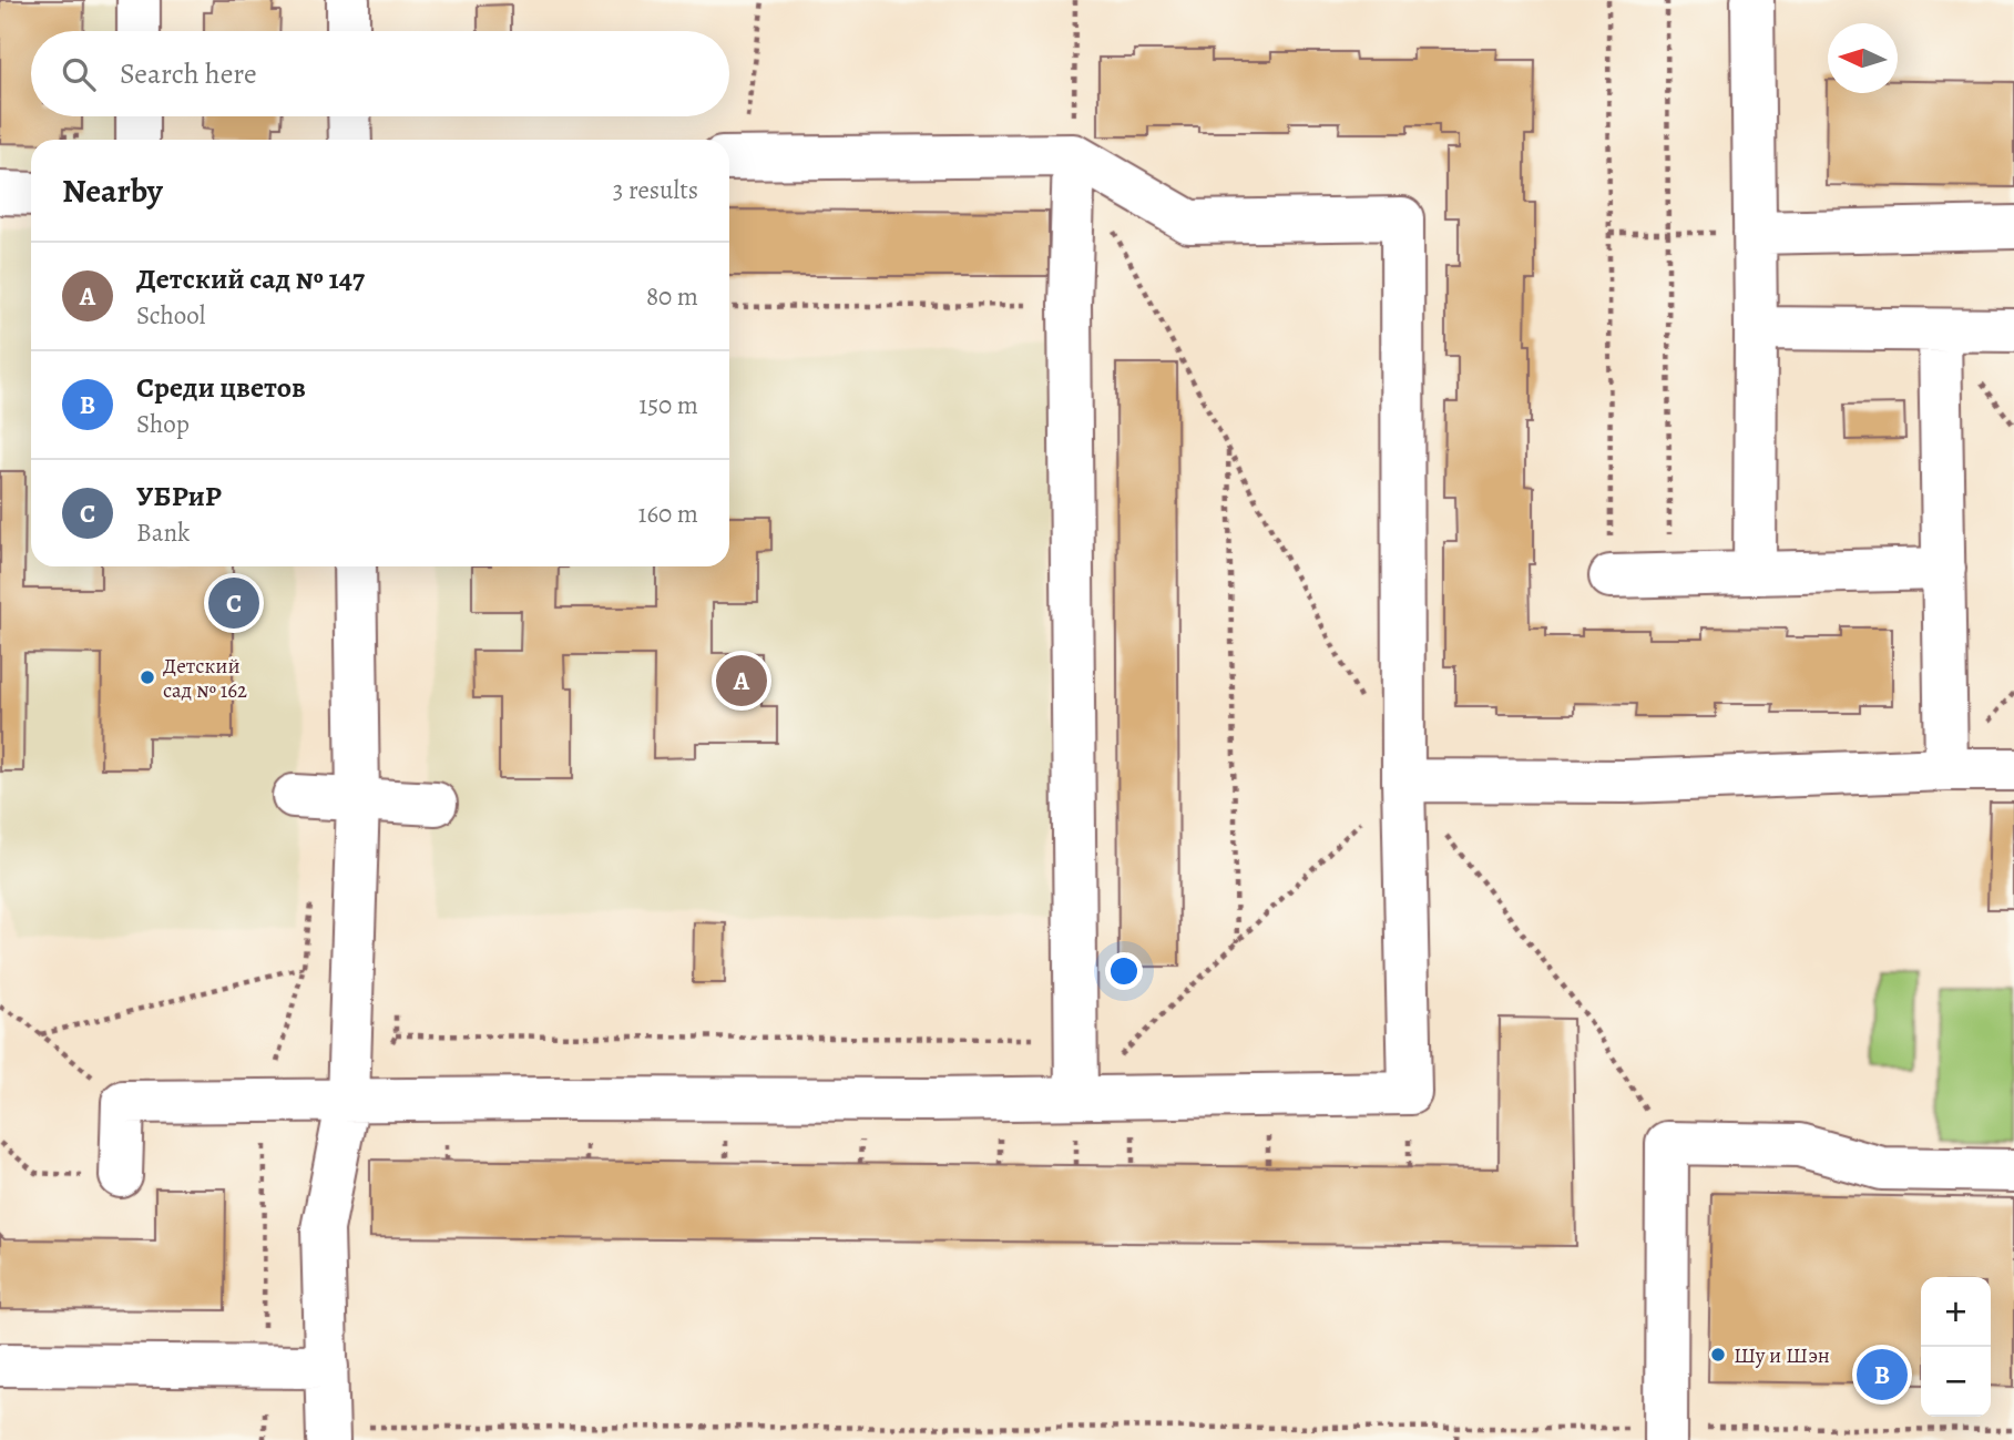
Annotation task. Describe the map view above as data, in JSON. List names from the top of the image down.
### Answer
{
  "places": ["Детский сад № 162", "Шу и Шэн"],
  "north": "left",
  "page": {
    "search": "Search here",
    "heading": ["Nearby", "3 results"],
    "list": [
      {
        "mark": "A",
        "name": "Детский сад № 147",
        "note": "School",
        "value": "80 m"
      },
      {
        "mark": "B",
        "name": "Среди цветов",
        "note": "Shop",
        "value": "150 m"
      },
      {
        "mark": "C",
        "name": "УБРиР",
        "note": "Bank",
        "value": "160 m"
      }
    ],
    "pins": ["C", "A", "B"],
    "map_buttons": ["+", "−"]
  }
}
